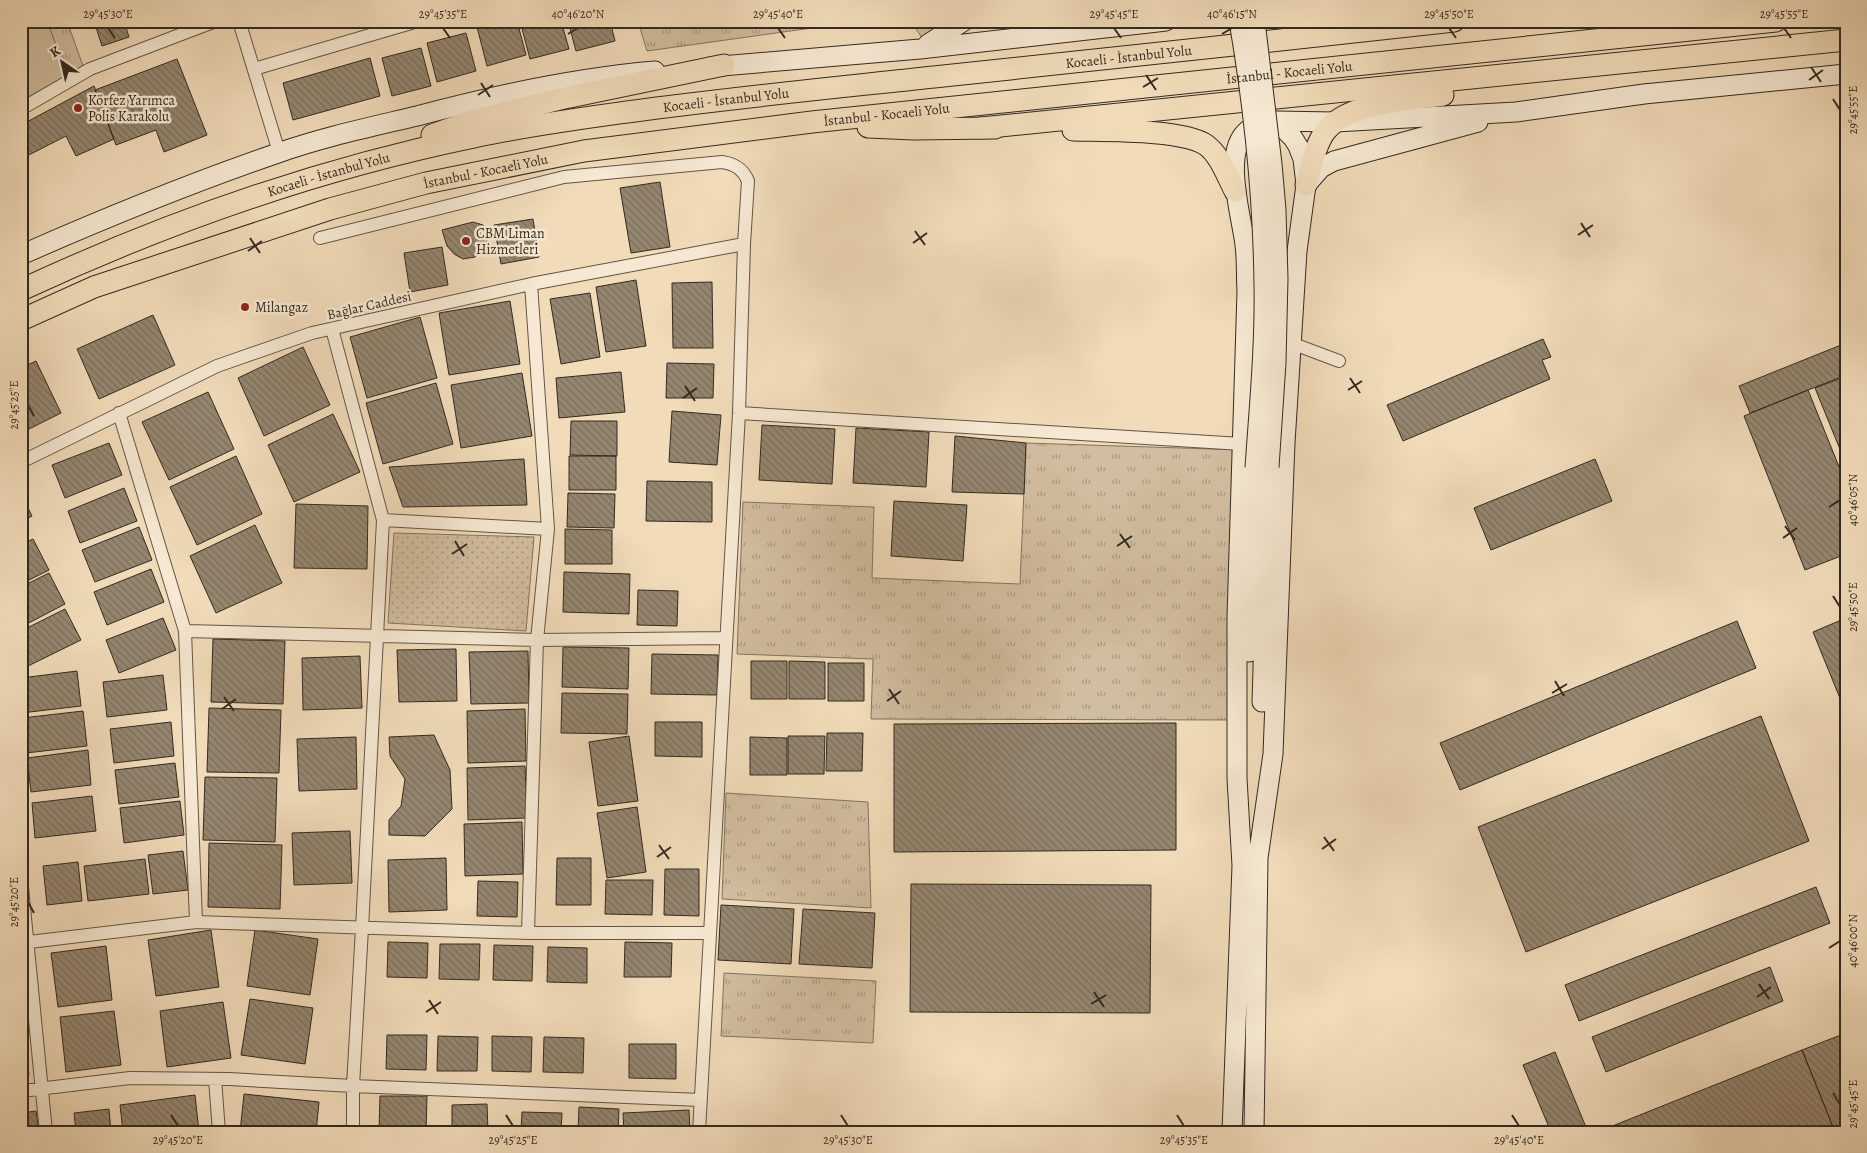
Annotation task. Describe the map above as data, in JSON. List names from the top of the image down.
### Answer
{
  "streets": {
    "highway": ["Kocaeli - İstanbul Yolu", "İstanbul - Kocaeli Yolu"],
    "street": ["Bağlar Caddesi"]
  },
  "places": ["Körfez Yarımca Polis Karakolu", "CBM Liman Hizmetleri", "Milangaz"],
  "north": "top left",
  "coordinates": [
    "29°45'30\"E",
    "29°45'35\"E",
    "40°46'20\"N",
    "29°45'40\"E",
    "29°45'45\"E",
    "40°46'15\"N",
    "29°45'50\"E",
    "29°45'55\"E",
    "29°45'25\"E",
    "40°46'05\"N",
    "29°45'20\"E",
    "40°46'00\"N"
  ]
}
